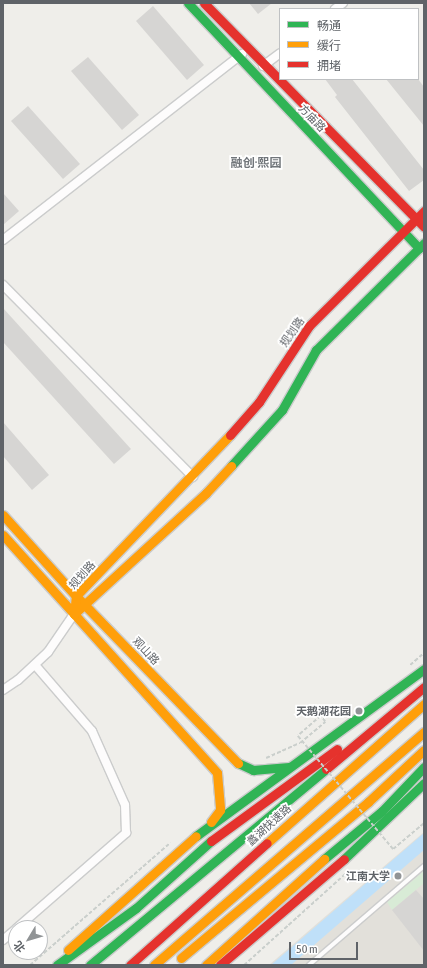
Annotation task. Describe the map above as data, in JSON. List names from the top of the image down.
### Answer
{
  "streets": {
    "main road": [
      "方庙路",
      "规划路",
      "观山路",
      "蠡湖快速路"
    ]
  },
  "crossings": [
    ["方庙路", "规划路"],
    ["规划路", "观山路"]
  ],
  "districts": ["融创·熙园"],
  "places": ["天鹅湖花园", "江南大学"],
  "legend": ["畅通", "缓行", "拥堵"],
  "scale_bar": "50 m",
  "north": "bottom left"
}
